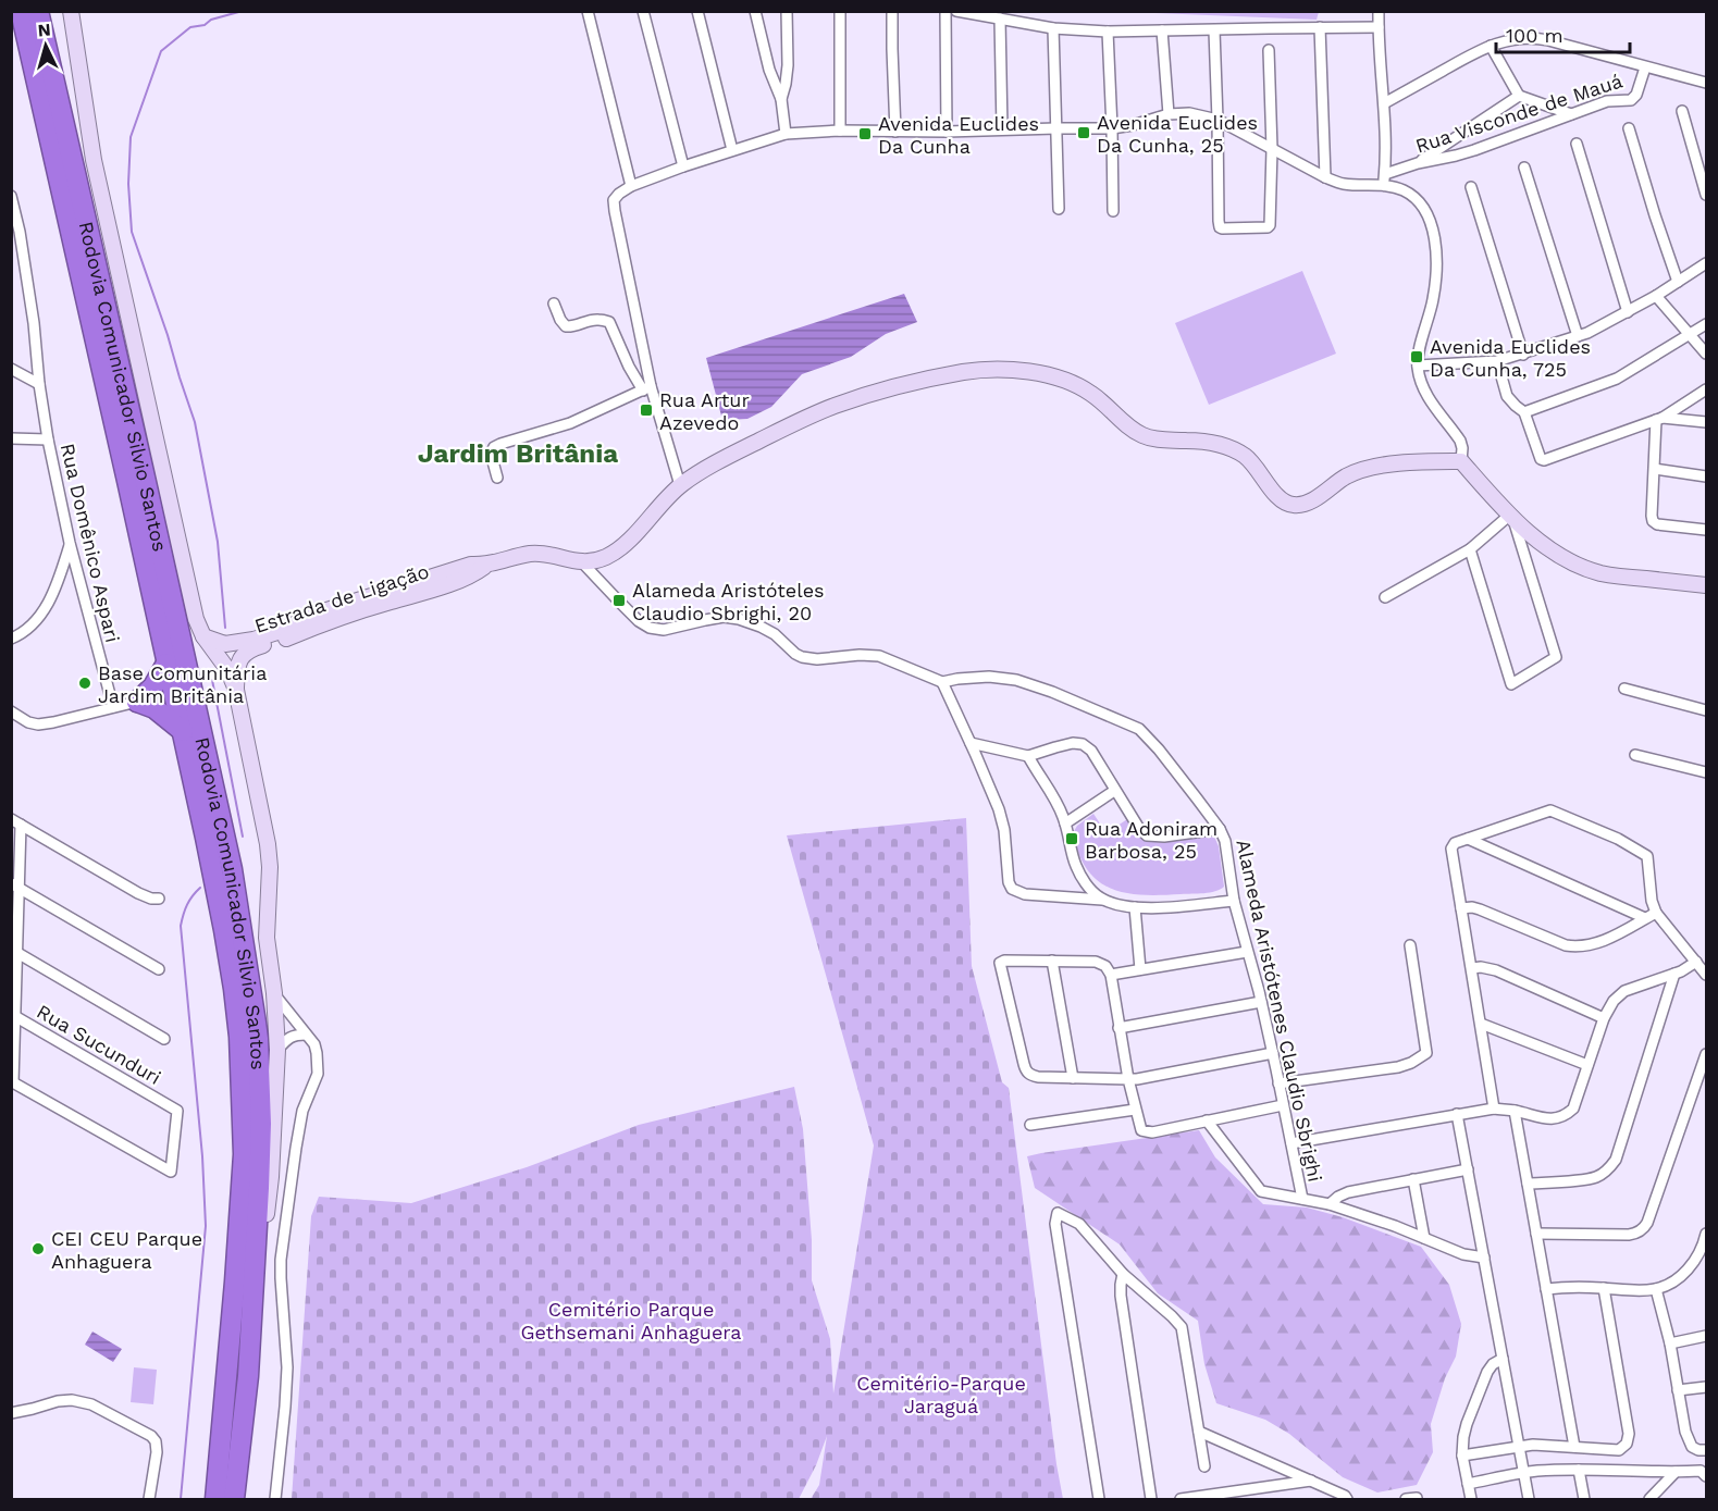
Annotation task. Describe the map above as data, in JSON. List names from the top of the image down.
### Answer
{
  "streets": {
    "highway": ["Rodovia Comunicador Silvio Santos"],
    "main road": ["Estrada de Ligação"],
    "street": [
      "Rua Visconde de Mauá",
      "Rua Domênico Aspari",
      "Alameda Aristótenes Claudio Sbrighi",
      "Rua Sucunduri"
    ]
  },
  "districts": ["Jardim Britânia"],
  "parks": ["Cemitério Parque Gethsemani Anhaguera", "Cemitério-Parque Jaraguá"],
  "places": {
    "transit": [
      "Avenida Euclides Da Cunha, 25",
      "Avenida Euclides Da Cunha",
      "Avenida Euclides Da Cunha, 725",
      "Rua Artur Azevedo",
      "Alameda Aristóteles Claudio Sbrighi, 20",
      "Rua Adoniram Barbosa, 25"
    ],
    "other": ["Base Comunitária Jardim Britânia", "CEI CEU Parque Anhaguera"]
  },
  "scale_bar": "100 m",
  "north": "top"
}
